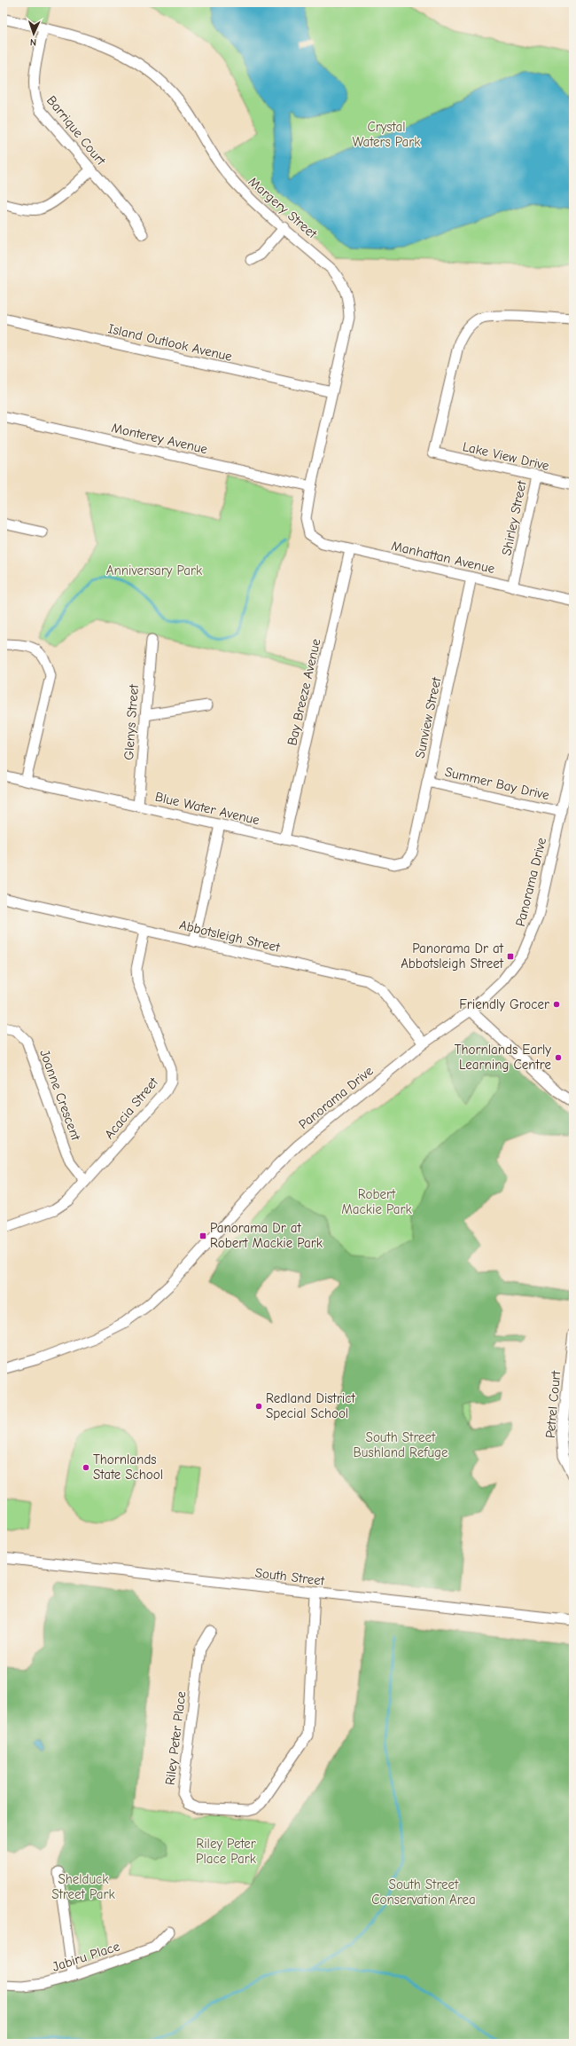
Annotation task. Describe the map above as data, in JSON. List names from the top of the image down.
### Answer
{
  "streets": {
    "street": [
      "Barrique Court",
      "Margery Street",
      "Island Outlook Avenue",
      "Monterey Avenue",
      "Lake View Drive",
      "Shirley Street",
      "Manhattan Avenue",
      "Bay Breeze Avenue",
      "Sunview Street",
      "Glenys Street",
      "Summer Bay Drive",
      "Blue Water Avenue",
      "Panorama Drive",
      "Abbotsleigh Street",
      "Joanne Crescent",
      "Acacia Street",
      "Petrel Court",
      "South Street",
      "Riley Peter Place",
      "Jabiru Place"
    ]
  },
  "crossings": [
    ["Barrique Court", "Margery Street"],
    ["Margery Street", "Island Outlook Avenue"],
    ["Margery Street", "Monterey Avenue"],
    ["Margery Street", "Manhattan Avenue"],
    ["Lake View Drive", "Shirley Street"],
    ["Shirley Street", "Manhattan Avenue"],
    ["Manhattan Avenue", "Bay Breeze Avenue"],
    ["Manhattan Avenue", "Sunview Street"],
    ["Bay Breeze Avenue", "Blue Water Avenue"],
    ["Sunview Street", "Summer Bay Drive"],
    ["Sunview Street", "Blue Water Avenue"],
    ["Glenys Street", "Blue Water Avenue"],
    ["Summer Bay Drive", "Panorama Drive"],
    ["Panorama Drive", "Abbotsleigh Street"],
    ["Abbotsleigh Street", "Acacia Street"],
    ["Joanne Crescent", "Acacia Street"],
    ["South Street", "Riley Peter Place"]
  ],
  "parks": [
    "Crystal Waters Park",
    "Anniversary Park",
    "Robert Mackie Park",
    "South Street Bushland Refuge",
    "Riley Peter Place Park",
    "Shelduck Street Park",
    "South Street Conservation Area"
  ],
  "places": {
    "transit": ["Panorama Dr at Abbotsleigh Street", "Panorama Dr at Robert Mackie Park"],
    "other": [
      "Friendly Grocer",
      "Thornlands Early Learning Centre",
      "Redland District Special School",
      "Thornlands State School"
    ]
  },
  "north": "bottom"
}
